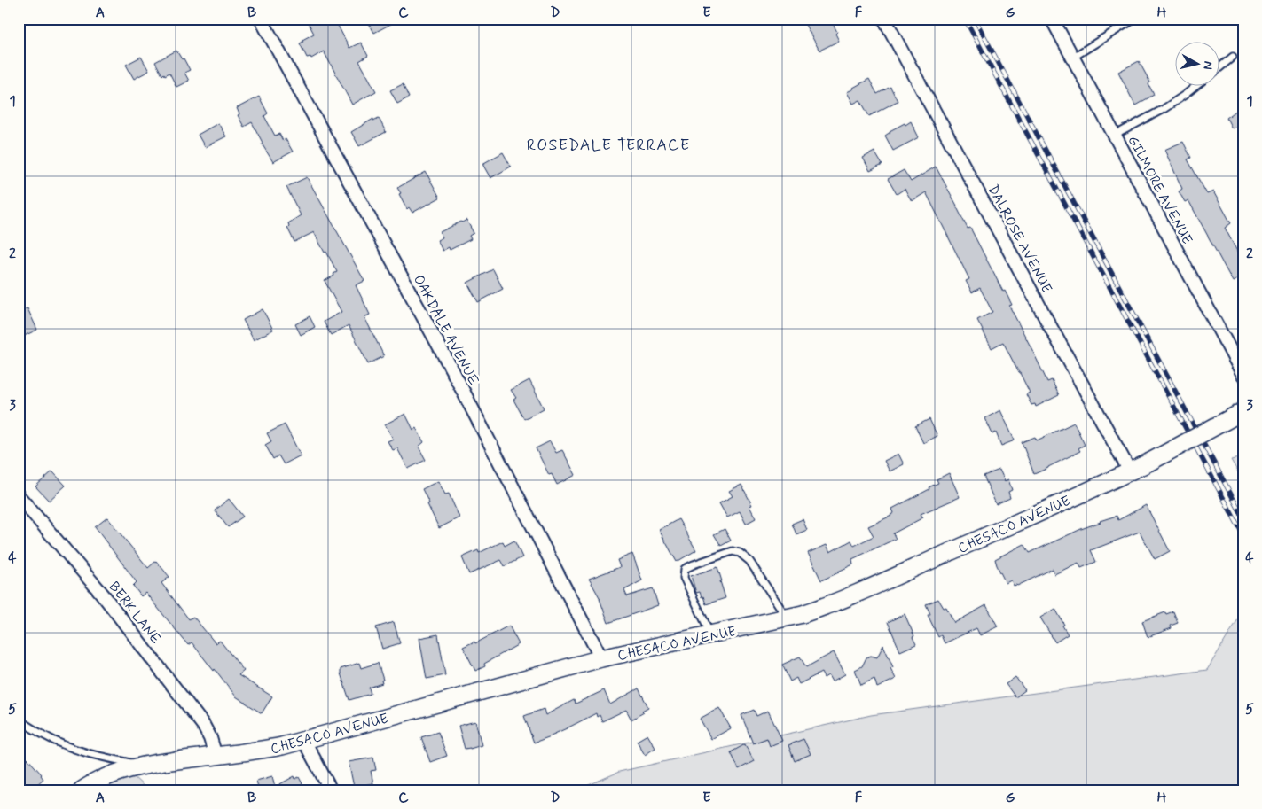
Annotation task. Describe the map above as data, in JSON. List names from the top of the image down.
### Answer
{
  "streets": {
    "street": [
      "GILMORE AVENUE",
      "DALROSE AVENUE",
      "OAKDALE AVENUE",
      "CHESACO AVENUE",
      "BERK LANE"
    ]
  },
  "crossings": [
    ["DALROSE AVENUE", "CHESACO AVENUE"],
    ["OAKDALE AVENUE", "CHESACO AVENUE"],
    ["CHESACO AVENUE", "BERK LANE"]
  ],
  "districts": ["ROSEDALE TERRACE"],
  "north": "right",
  "grid": {
    "columns": [
      "A",
      "B",
      "C",
      "D",
      "E",
      "F",
      "G",
      "H"
    ],
    "rows": [
      "1",
      "2",
      "3",
      "4",
      "5"
    ]
  }
}
